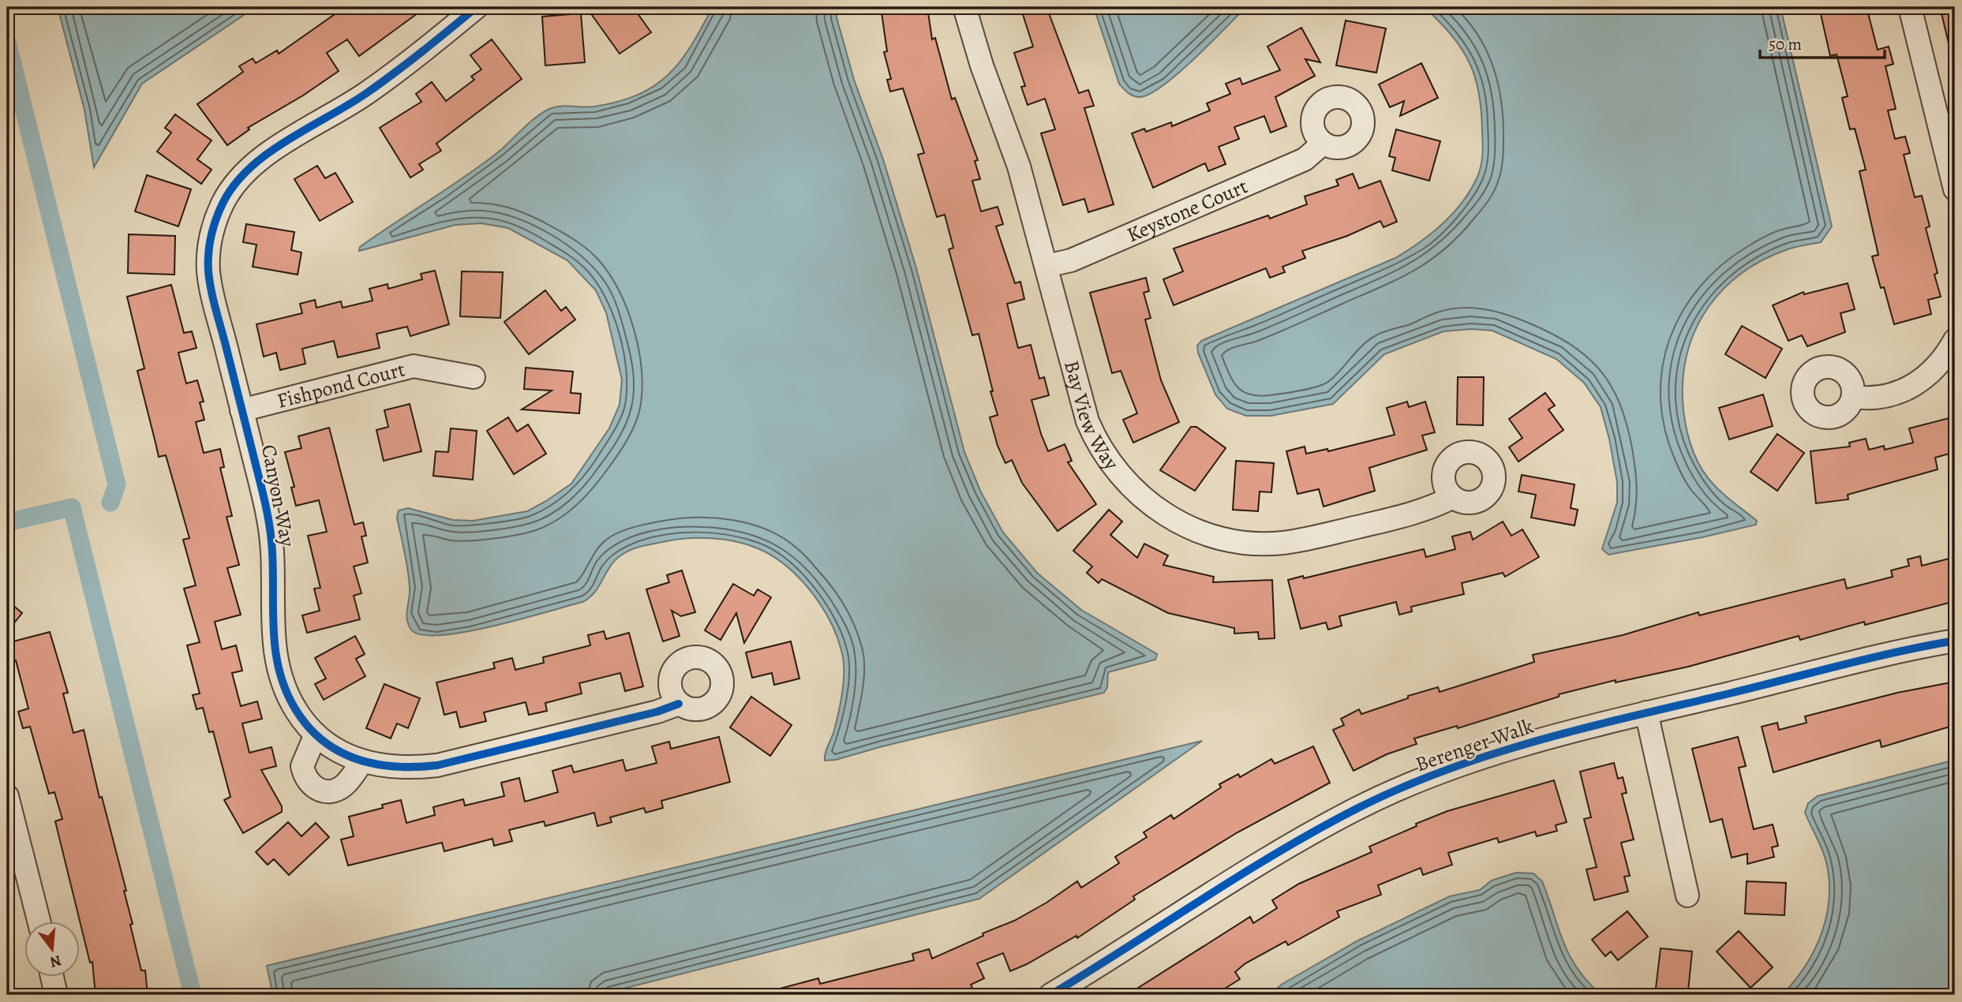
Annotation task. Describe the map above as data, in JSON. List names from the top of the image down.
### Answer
{
  "streets": {
    "street": [
      "Keystone Court",
      "Fishpond Court",
      "Bay View Way",
      "Canyon Way",
      "Berenger Walk"
    ]
  },
  "crossings": [
    ["Keystone Court", "Bay View Way"],
    ["Fishpond Court", "Canyon Way"]
  ],
  "scale_bar": "50 m",
  "north": "bottom"
}
